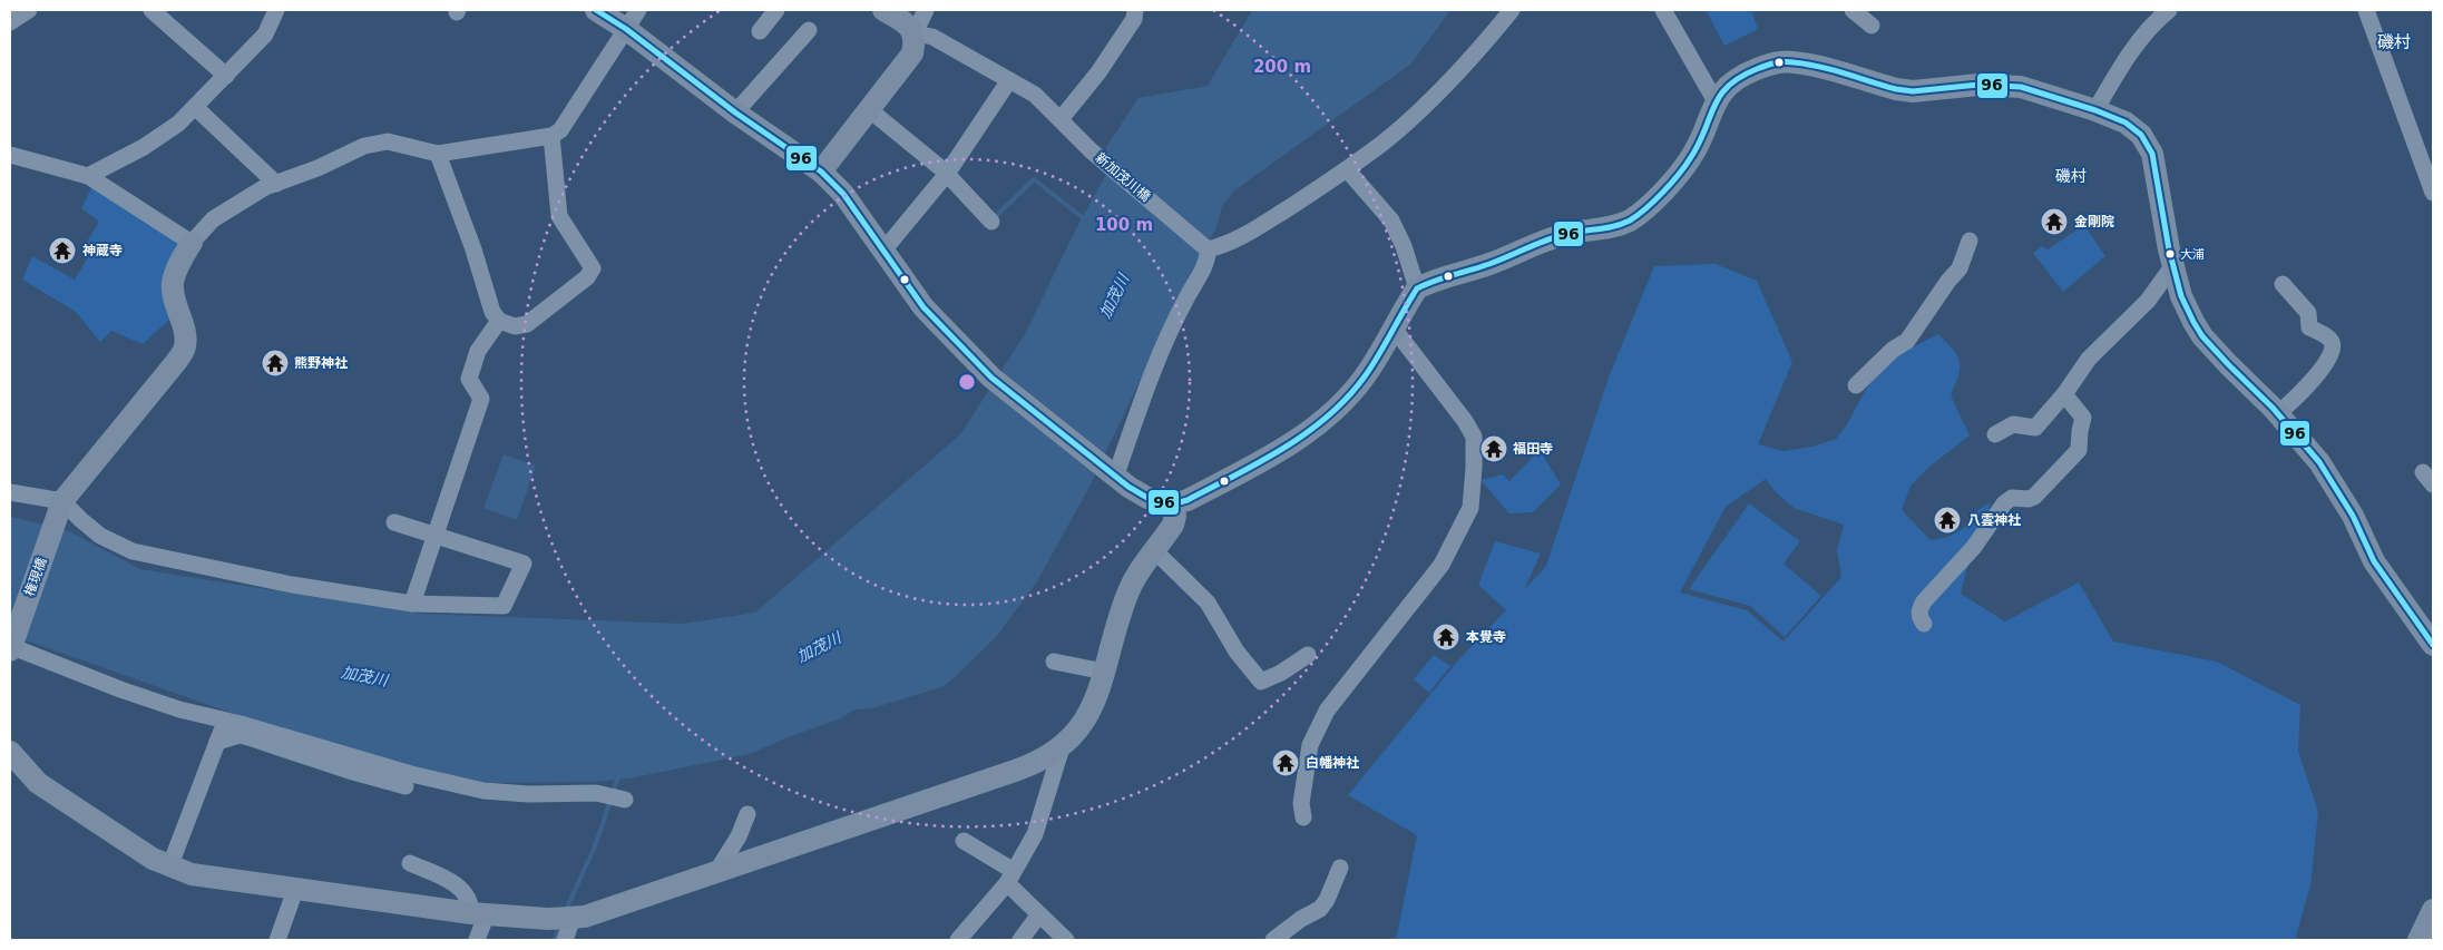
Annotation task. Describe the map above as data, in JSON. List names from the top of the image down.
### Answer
{
  "streets": {
    "main road": ["権現橋"],
    "street": ["新加茂川橋"]
  },
  "districts": ["磯村", "磯村"],
  "water": ["加茂川"],
  "places": {
    "temple": [
      "金剛院",
      "神蔵寺",
      "熊野神社",
      "福田寺",
      "八雲神社",
      "本覺寺",
      "白幡神社"
    ],
    "other": ["大浦"]
  },
  "lines": ["transit line 96"],
  "rings": ["200 m", "100 m"]
}
